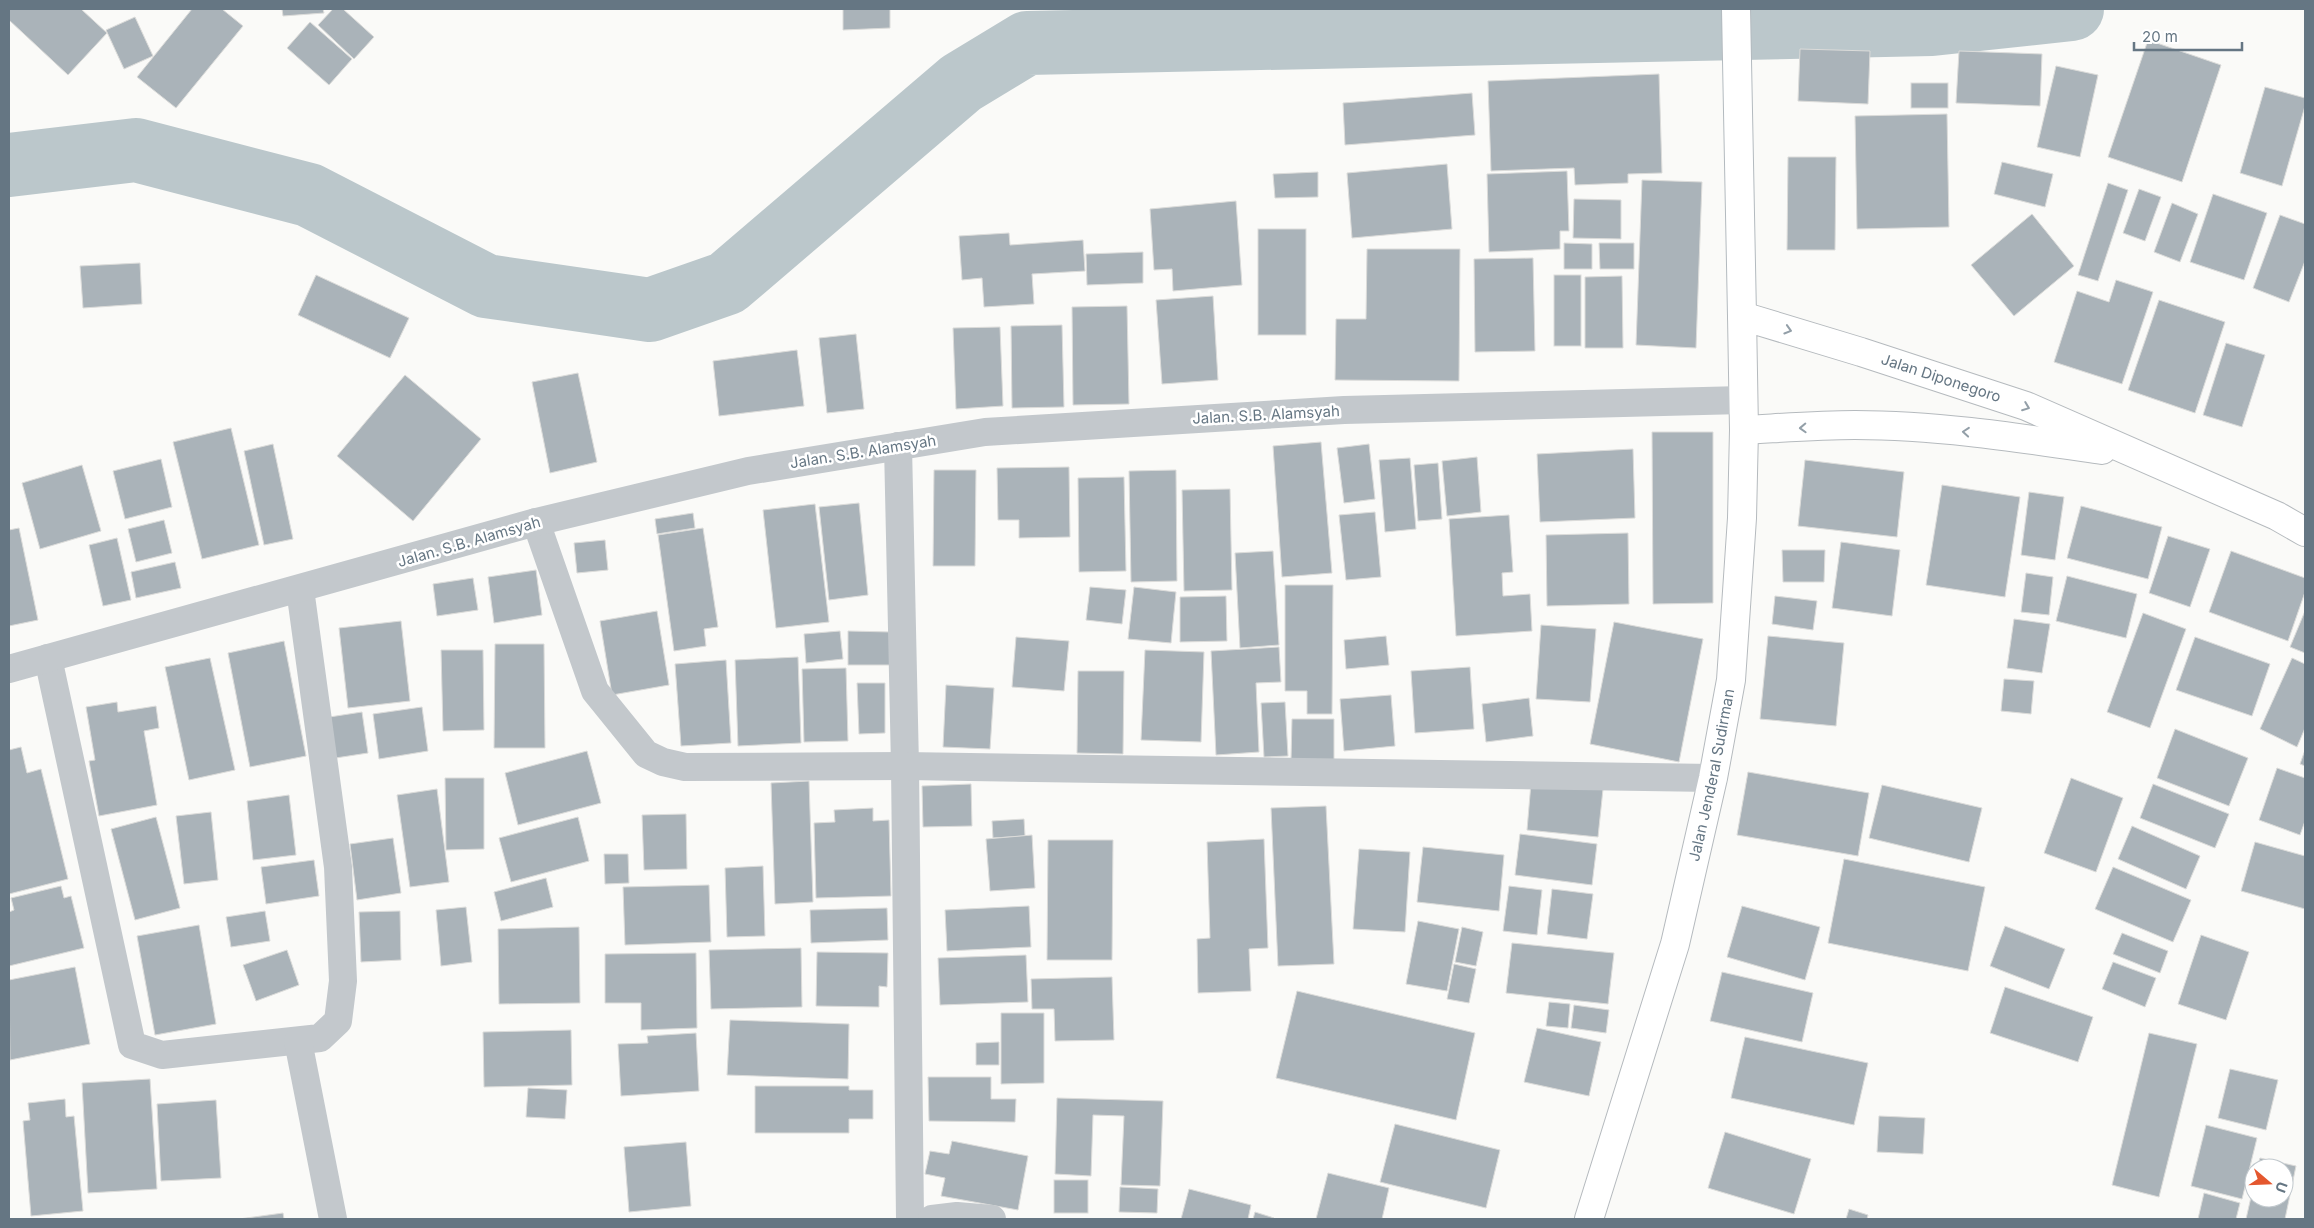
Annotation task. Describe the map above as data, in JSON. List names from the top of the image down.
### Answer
{
  "streets": {
    "main road": ["Jalan Diponegoro", "Jalan Jenderal Sudirman"],
    "street": ["Jalan. S.B. Alamsyah"]
  },
  "crossings": [
    ["Jalan Diponegoro", "Jalan Jenderal Sudirman"],
    ["Jalan. S.B. Alamsyah", "Jalan Jenderal Sudirman"]
  ],
  "scale_bar": "20 m",
  "north": "right"
}
